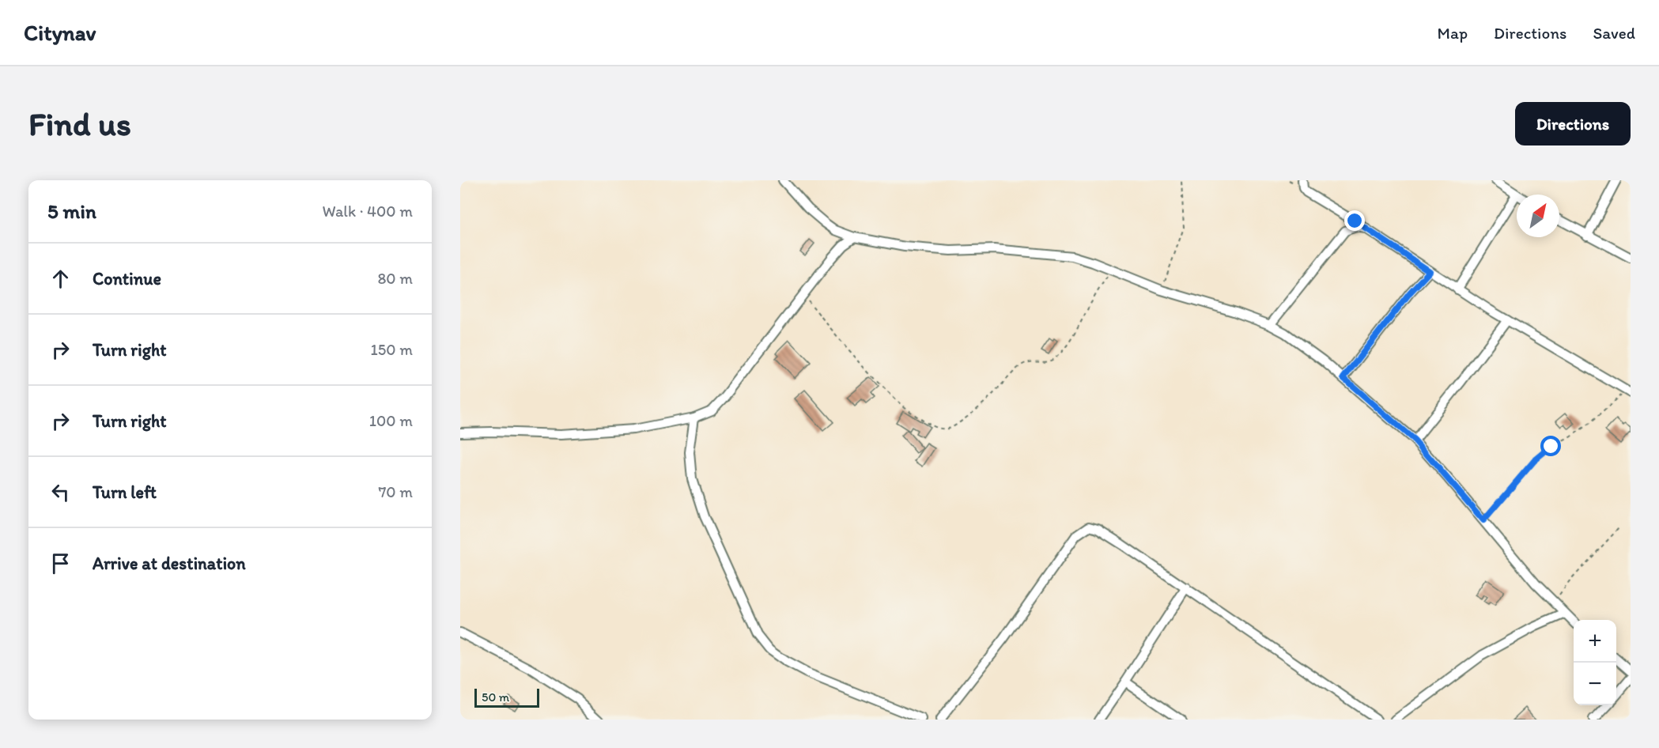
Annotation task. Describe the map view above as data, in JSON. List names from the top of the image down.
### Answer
{
  "scale_bar": "50 m",
  "north": "top right",
  "page": {
    "header": "Citynav",
    "nav": ["Map", "Directions", "Saved"],
    "buttons": "Directions",
    "title": "Find us",
    "heading": ["5 min", "Walk · 400 m"],
    "list": [
      ["Continue", "80 m"],
      ["Turn right", "150 m"],
      ["Turn right", "100 m"],
      ["Turn left", "70 m"],
      "Arrive at destination"
    ],
    "map_buttons": ["+", "−"],
    "scale": "50 m"
  }
}
